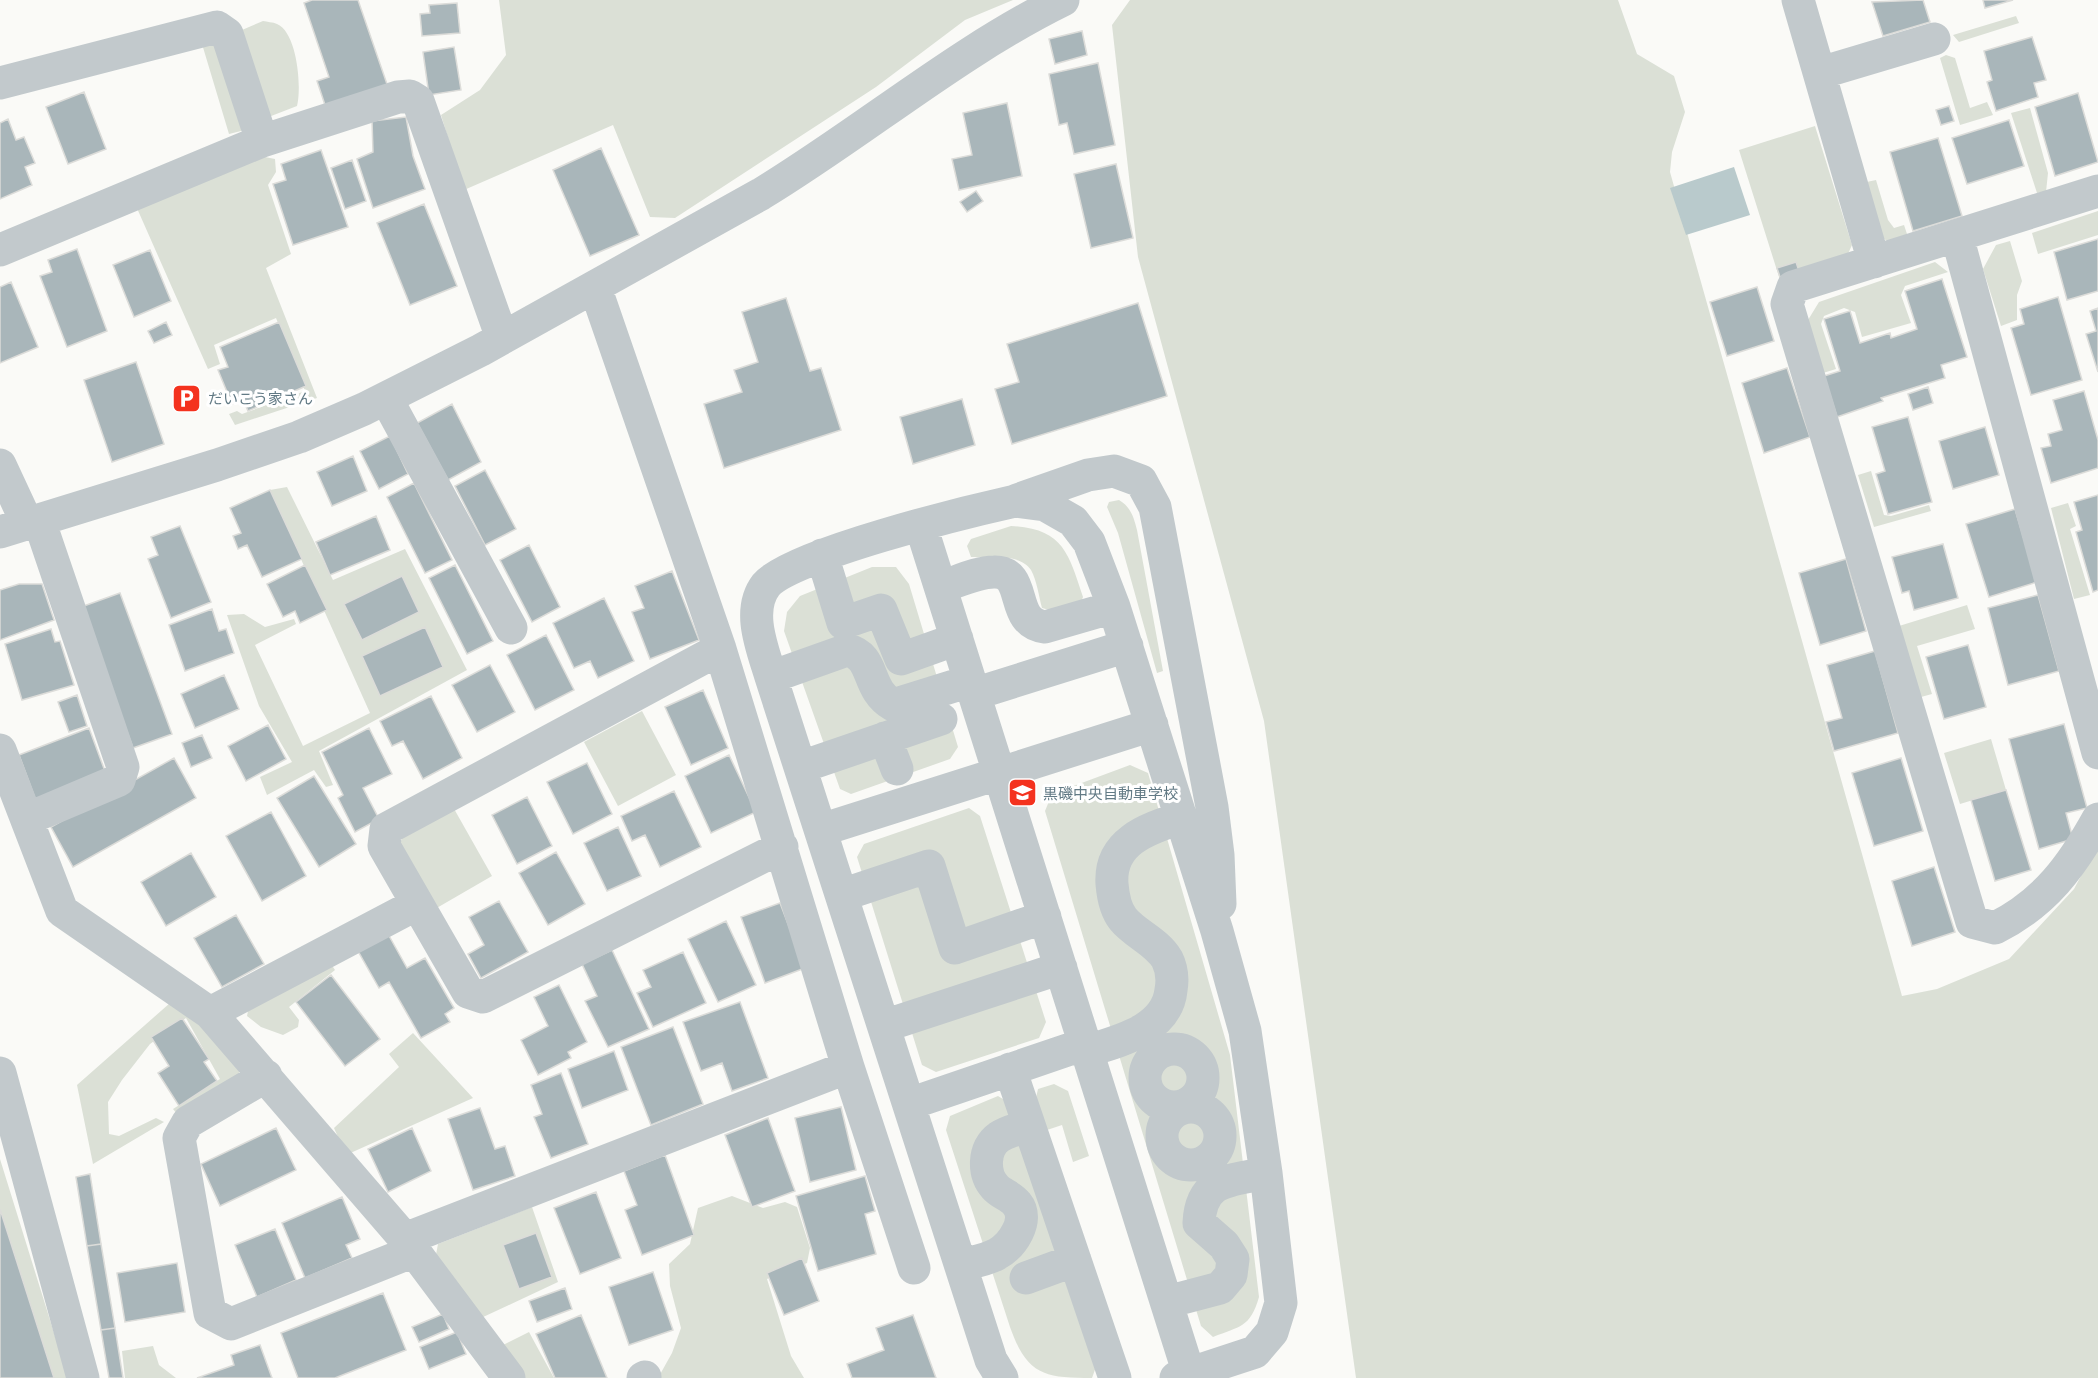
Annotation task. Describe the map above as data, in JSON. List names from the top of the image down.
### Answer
{
  "places": {
    "parking": ["だいこう家さん"],
    "school or university": ["黒磯中央自動車学校"]
  }
}
